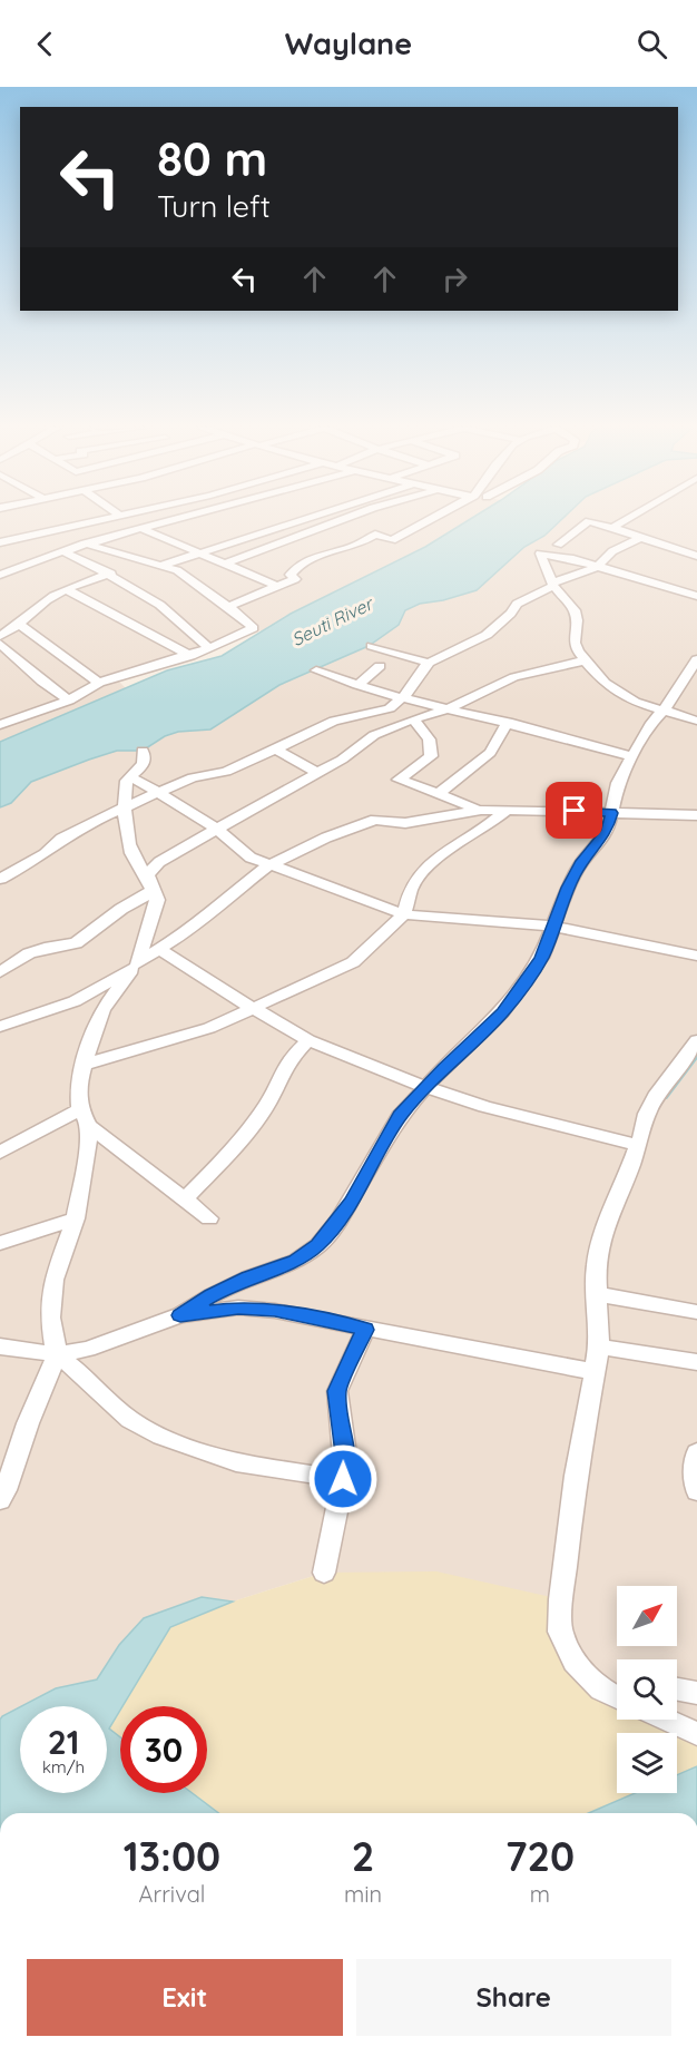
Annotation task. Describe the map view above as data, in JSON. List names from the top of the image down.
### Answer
{
  "water": ["Seuti River"],
  "north": "top right",
  "page": {
    "header": "Waylane",
    "turn": ["80 m", "Turn left"],
    "speed": "21 km/h",
    "limit": "30",
    "eta": [
      "13:00",
      "Arrival",
      "2",
      "min",
      "720",
      "m"
    ],
    "buttons": ["Exit", "Share"]
  }
}
